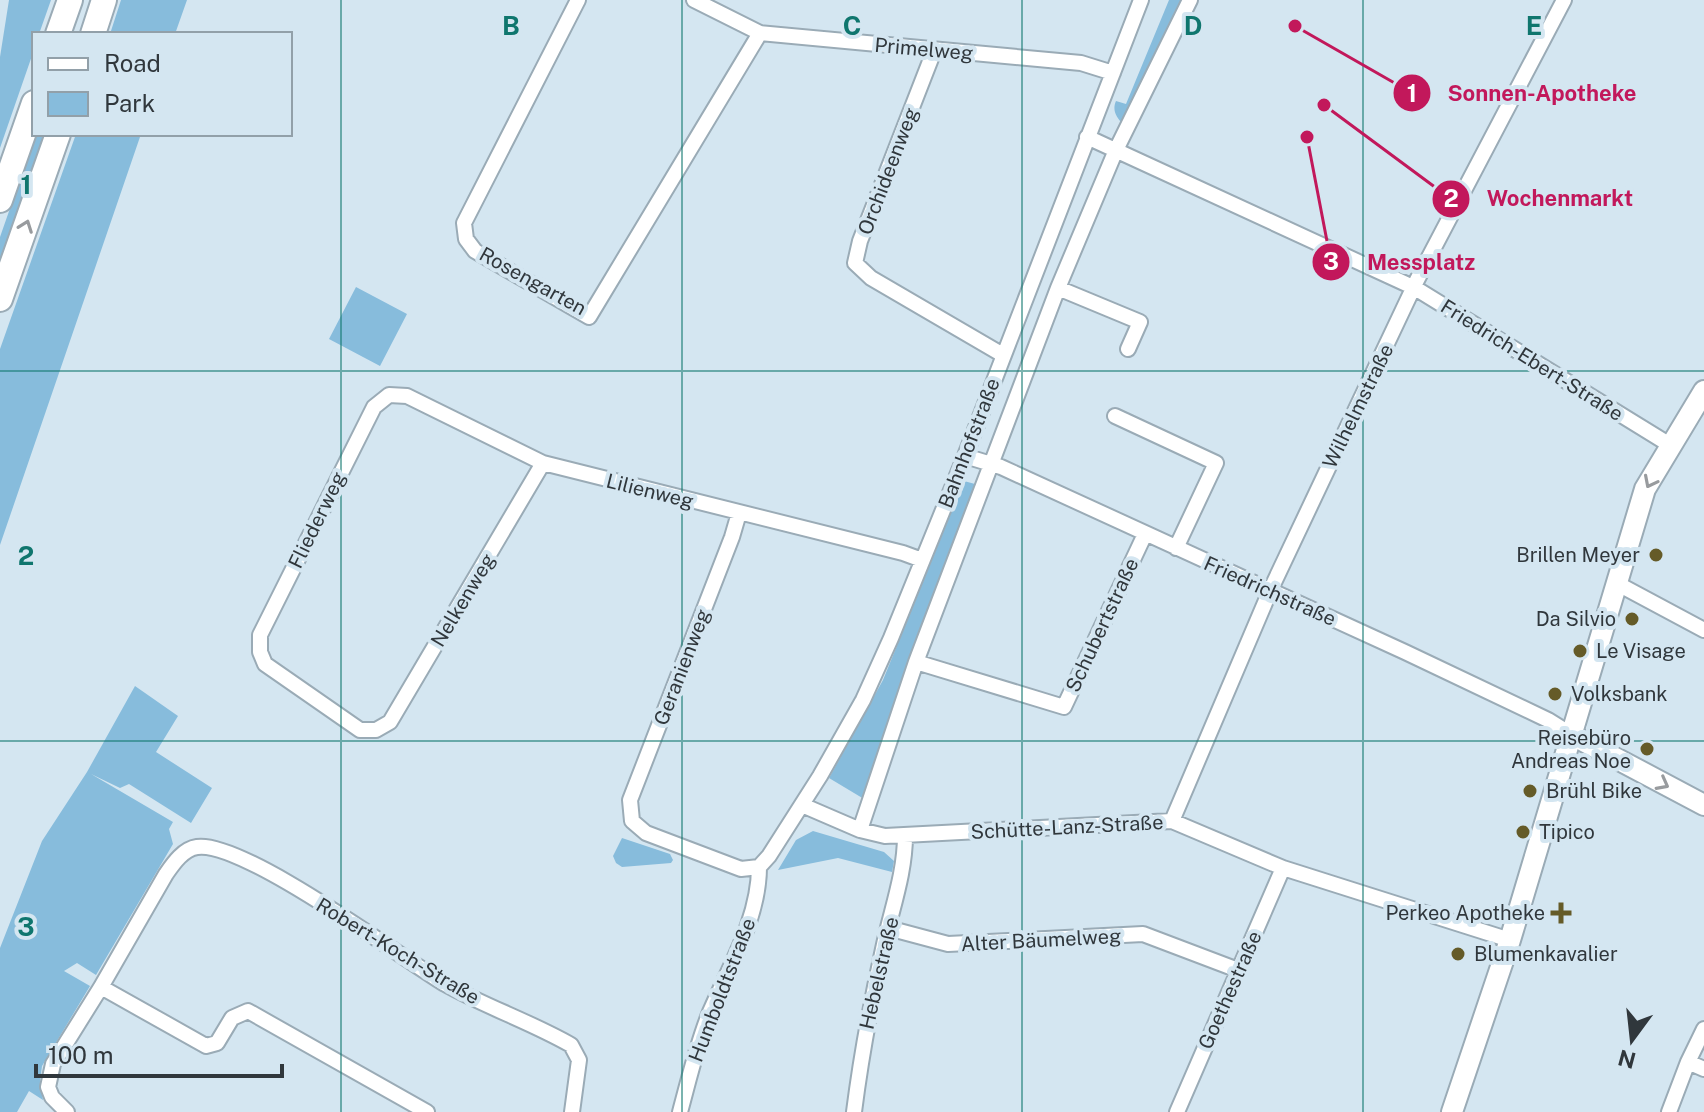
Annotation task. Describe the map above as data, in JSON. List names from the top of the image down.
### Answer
{
  "streets": {
    "street": [
      "Primelweg",
      "Orchideenweg",
      "Rosengarten",
      "Friedrich-Ebert-Straße",
      "Wilhelmstraße",
      "Bahnhofstraße",
      "Lilienweg",
      "Fliederweg",
      "Friedrichstraße",
      "Nelkenweg",
      "Schubertstraße",
      "Geranienweg",
      "Schütte-Lanz-Straße",
      "Alter Bäumelweg",
      "Robert-Koch-Straße",
      "Hebelstraße",
      "Humboldtstraße",
      "Goethestraße"
    ]
  },
  "crossings": [
    ["Primelweg", "Orchideenweg"],
    ["Primelweg", "Rosengarten"],
    ["Primelweg", "Bahnhofstraße"],
    ["Orchideenweg", "Bahnhofstraße"],
    ["Friedrich-Ebert-Straße", "Wilhelmstraße"],
    ["Friedrich-Ebert-Straße", "Bahnhofstraße"],
    ["Wilhelmstraße", "Friedrichstraße"],
    ["Wilhelmstraße", "Schütte-Lanz-Straße"],
    ["Bahnhofstraße", "Lilienweg"],
    ["Bahnhofstraße", "Friedrichstraße"],
    ["Bahnhofstraße", "Schubertstraße"],
    ["Bahnhofstraße", "Geranienweg"],
    ["Bahnhofstraße", "Schütte-Lanz-Straße"],
    ["Bahnhofstraße", "Humboldtstraße"],
    ["Lilienweg", "Fliederweg"],
    ["Lilienweg", "Nelkenweg"],
    ["Lilienweg", "Geranienweg"],
    ["Fliederweg", "Nelkenweg"],
    ["Friedrichstraße", "Schubertstraße"],
    ["Geranienweg", "Humboldtstraße"],
    ["Schütte-Lanz-Straße", "Hebelstraße"],
    ["Schütte-Lanz-Straße", "Goethestraße"],
    ["Alter Bäumelweg", "Hebelstraße"],
    ["Alter Bäumelweg", "Goethestraße"]
  ],
  "places": {
    "other": [
      "Sonnen-Apotheke",
      "Wochenmarkt",
      "Messplatz",
      "Brillen Meyer",
      "Da Silvio",
      "Le Visage",
      "Volksbank",
      "Reisebüro Andreas Noe",
      "Brühl Bike",
      "Tipico",
      "Blumenkavalier"
    ],
    "health": ["Perkeo Apotheke"]
  },
  "legend": ["Road", "Park"],
  "scale_bar": "100 m",
  "north": "bottom",
  "grid": {
    "columns": [
      "B",
      "C",
      "D",
      "E"
    ],
    "rows": ["1", "2", "3"]
  }
}
